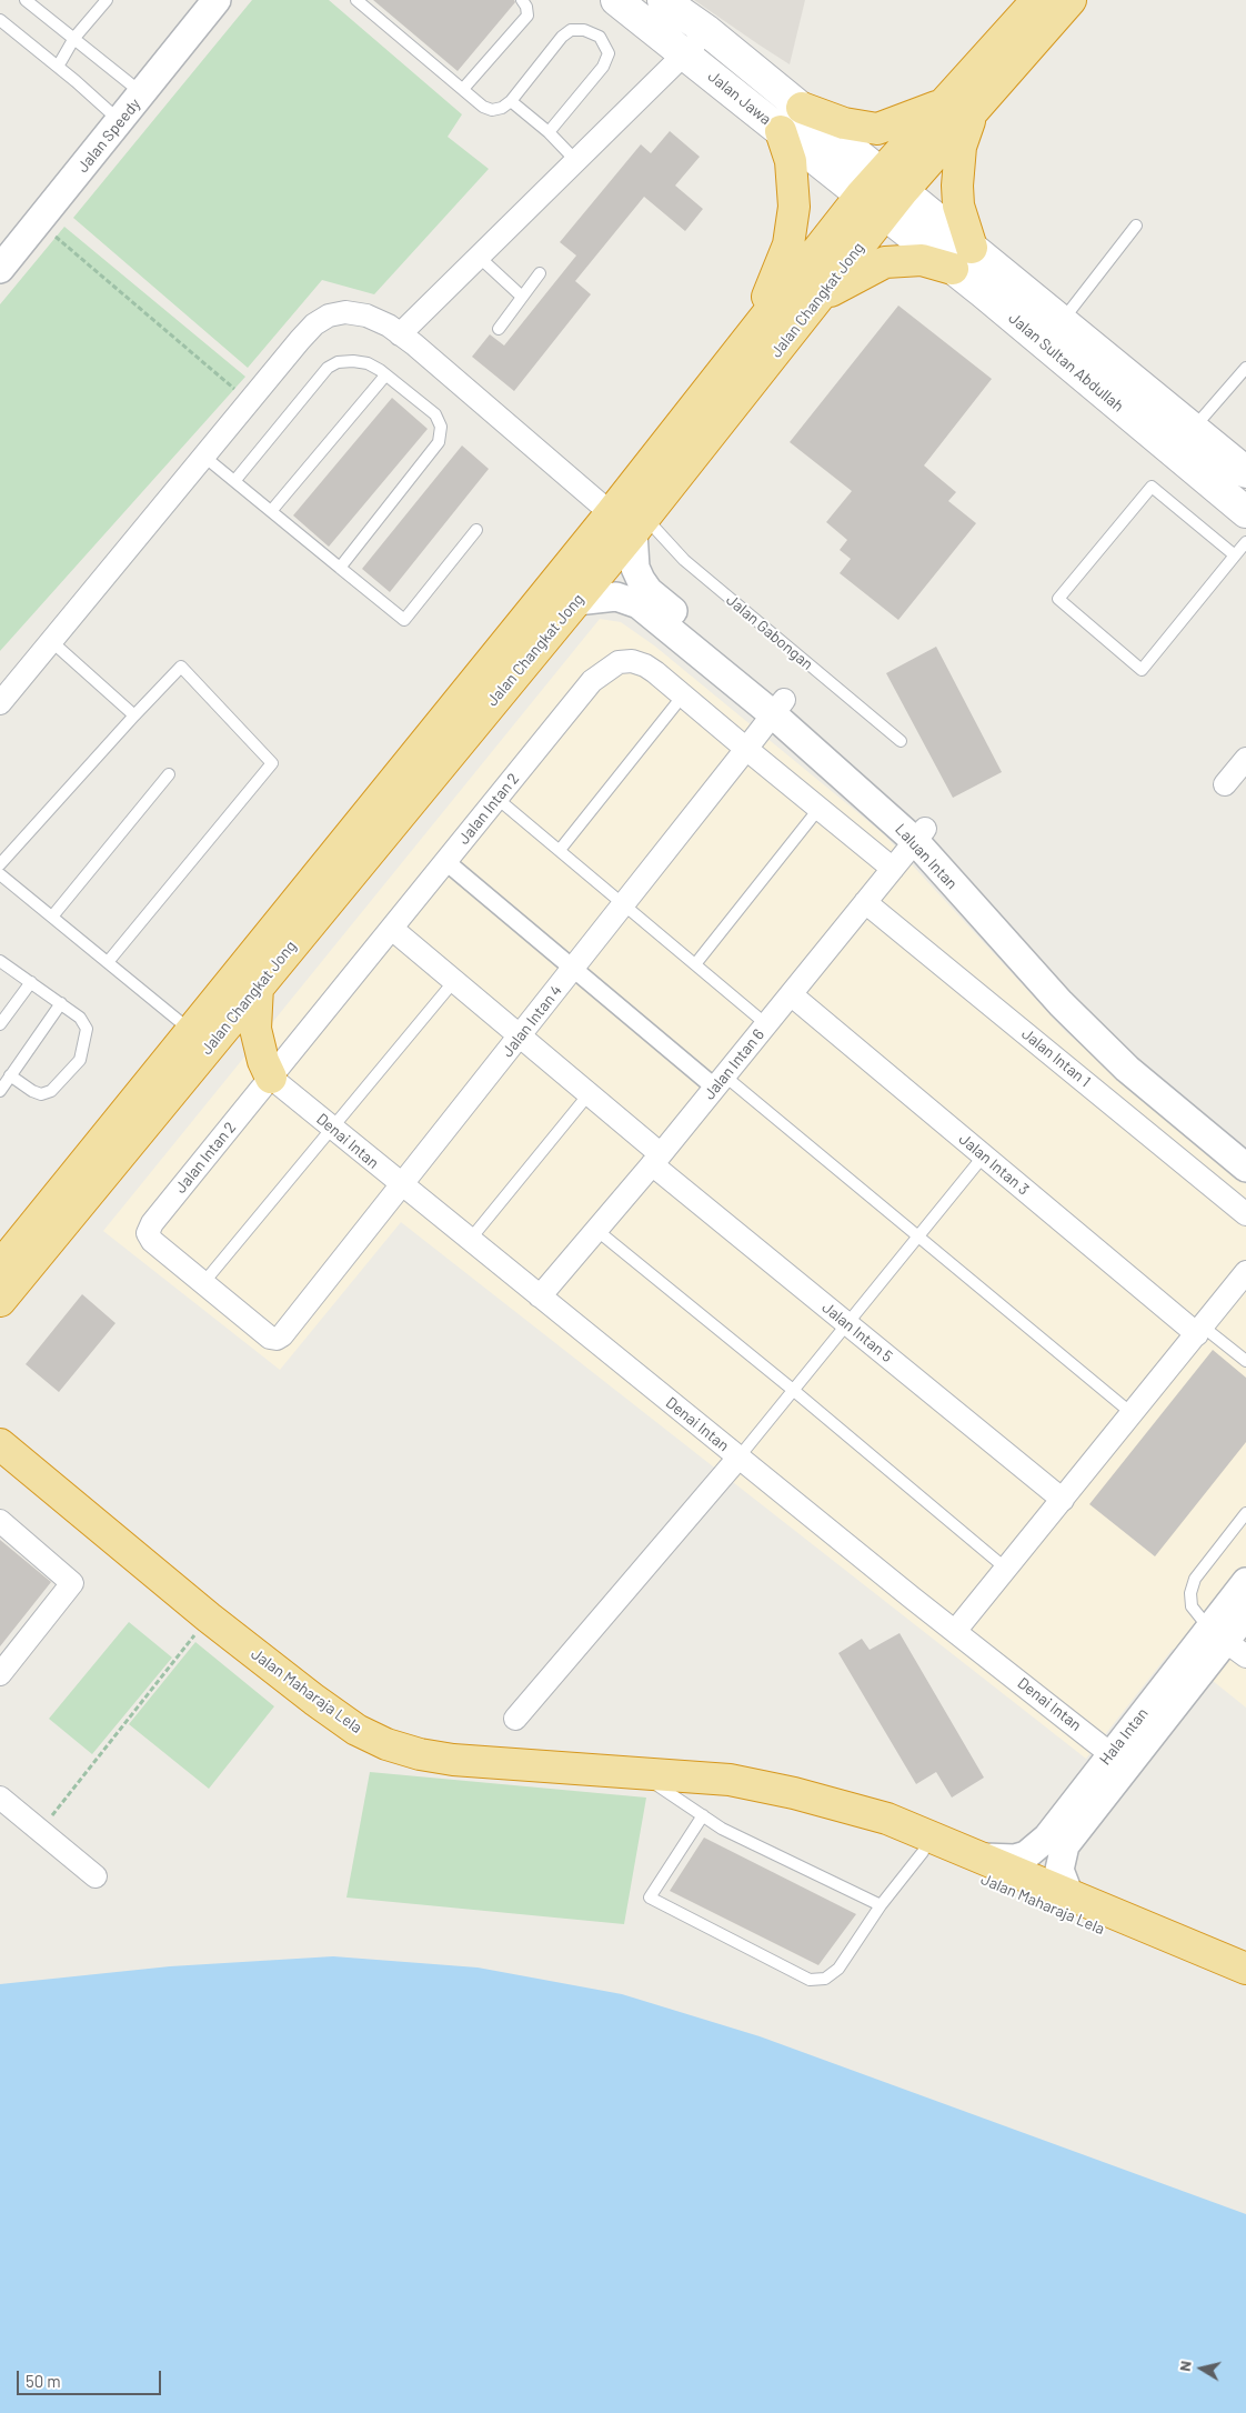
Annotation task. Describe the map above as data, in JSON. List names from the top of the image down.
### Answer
{
  "streets": {
    "highway": ["Jalan Changkat Jong", "Jalan Maharaja Lela"],
    "main road": ["Jalan Jawa", "Jalan Sultan Abdullah"],
    "street": [
      "Jalan Speedy",
      "Jalan Intan 2",
      "Laluan Intan",
      "Jalan Intan 4",
      "Jalan Intan 1",
      "Jalan Intan 6",
      "Denai Intan",
      "Jalan Intan 3",
      "Jalan Intan 5",
      "Hala Intan"
    ],
    "lane": ["Jalan Gabongan"]
  },
  "crossings": [
    ["Jalan Jawa", "Jalan Changkat Jong"],
    ["Jalan Jawa", "Jalan Sultan Abdullah"],
    ["Jalan Changkat Jong", "Jalan Sultan Abdullah"],
    ["Jalan Changkat Jong", "Jalan Gabongan"],
    ["Jalan Changkat Jong", "Laluan Intan"],
    ["Jalan Gabongan", "Laluan Intan"],
    ["Jalan Intan 2", "Jalan Intan 4"],
    ["Jalan Intan 2", "Jalan Intan 6"],
    ["Jalan Intan 2", "Denai Intan"],
    ["Jalan Intan 2", "Jalan Intan 5"],
    ["Laluan Intan", "Jalan Intan 4"],
    ["Laluan Intan", "Jalan Intan 6"],
    ["Jalan Intan 4", "Denai Intan"],
    ["Jalan Intan 4", "Jalan Intan 5"],
    ["Jalan Intan 1", "Jalan Intan 6"],
    ["Jalan Intan 6", "Denai Intan"],
    ["Jalan Intan 6", "Jalan Intan 3"],
    ["Jalan Intan 6", "Jalan Intan 5"],
    ["Denai Intan", "Hala Intan"],
    ["Jalan Maharaja Lela", "Hala Intan"]
  ],
  "scale_bar": "50 m",
  "north": "left"
}
